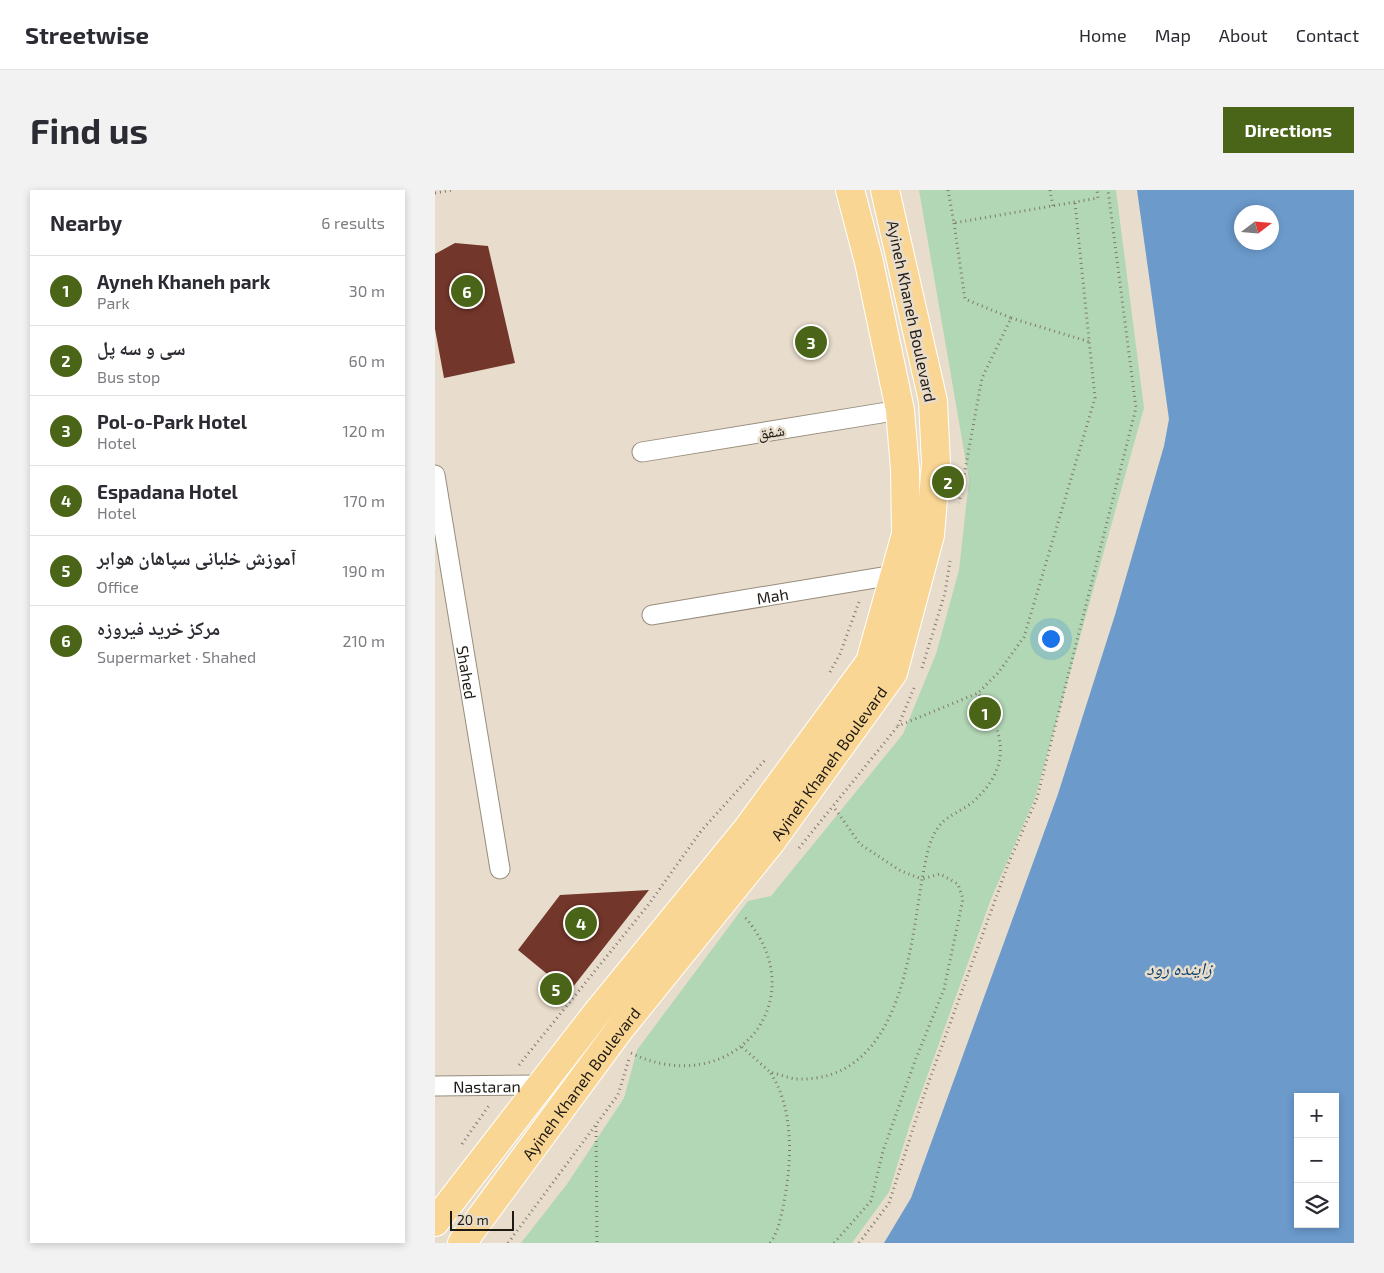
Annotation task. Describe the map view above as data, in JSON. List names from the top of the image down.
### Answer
{
  "streets": {
    "main road": ["Ayineh Khaneh Boulevard"],
    "street": [
      "شفق",
      "Mah",
      "Shahed",
      "Nastaran"
    ]
  },
  "crossings": [
    ["Ayineh Khaneh Boulevard", "شفق"],
    ["Ayineh Khaneh Boulevard", "Mah"],
    ["Ayineh Khaneh Boulevard", "Nastaran"]
  ],
  "water": ["زاینده رود"],
  "scale_bar": "20 m",
  "north": "right",
  "page": {
    "header": "Streetwise",
    "nav": [
      "Home",
      "Map",
      "About",
      "Contact"
    ],
    "buttons": "Directions",
    "title": "Find us",
    "heading": ["Nearby", "6 results"],
    "list": [
      {
        "mark": "1",
        "name": "Ayneh Khaneh park",
        "note": "Park",
        "value": "30 m"
      },
      {
        "mark": "2",
        "name": "سی و سه پل",
        "note": "Bus stop",
        "value": "60 m"
      },
      {
        "mark": "3",
        "name": "Pol-o-Park Hotel",
        "note": "Hotel",
        "value": "120 m"
      },
      {
        "mark": "4",
        "name": "Espadana Hotel",
        "note": "Hotel",
        "value": "170 m"
      },
      {
        "mark": "5",
        "name": "آموزش خلبانی سپاهان هوابر",
        "note": "Office",
        "value": "190 m"
      },
      {
        "mark": "6",
        "name": "مرکز خرید فیروزه",
        "note": "Supermarket · Shahed",
        "value": "210 m"
      }
    ],
    "pins": [
      "6",
      "3",
      "2",
      "1",
      "4",
      "5"
    ],
    "map_buttons": ["+", "−"],
    "scale": "20 m"
  }
}
